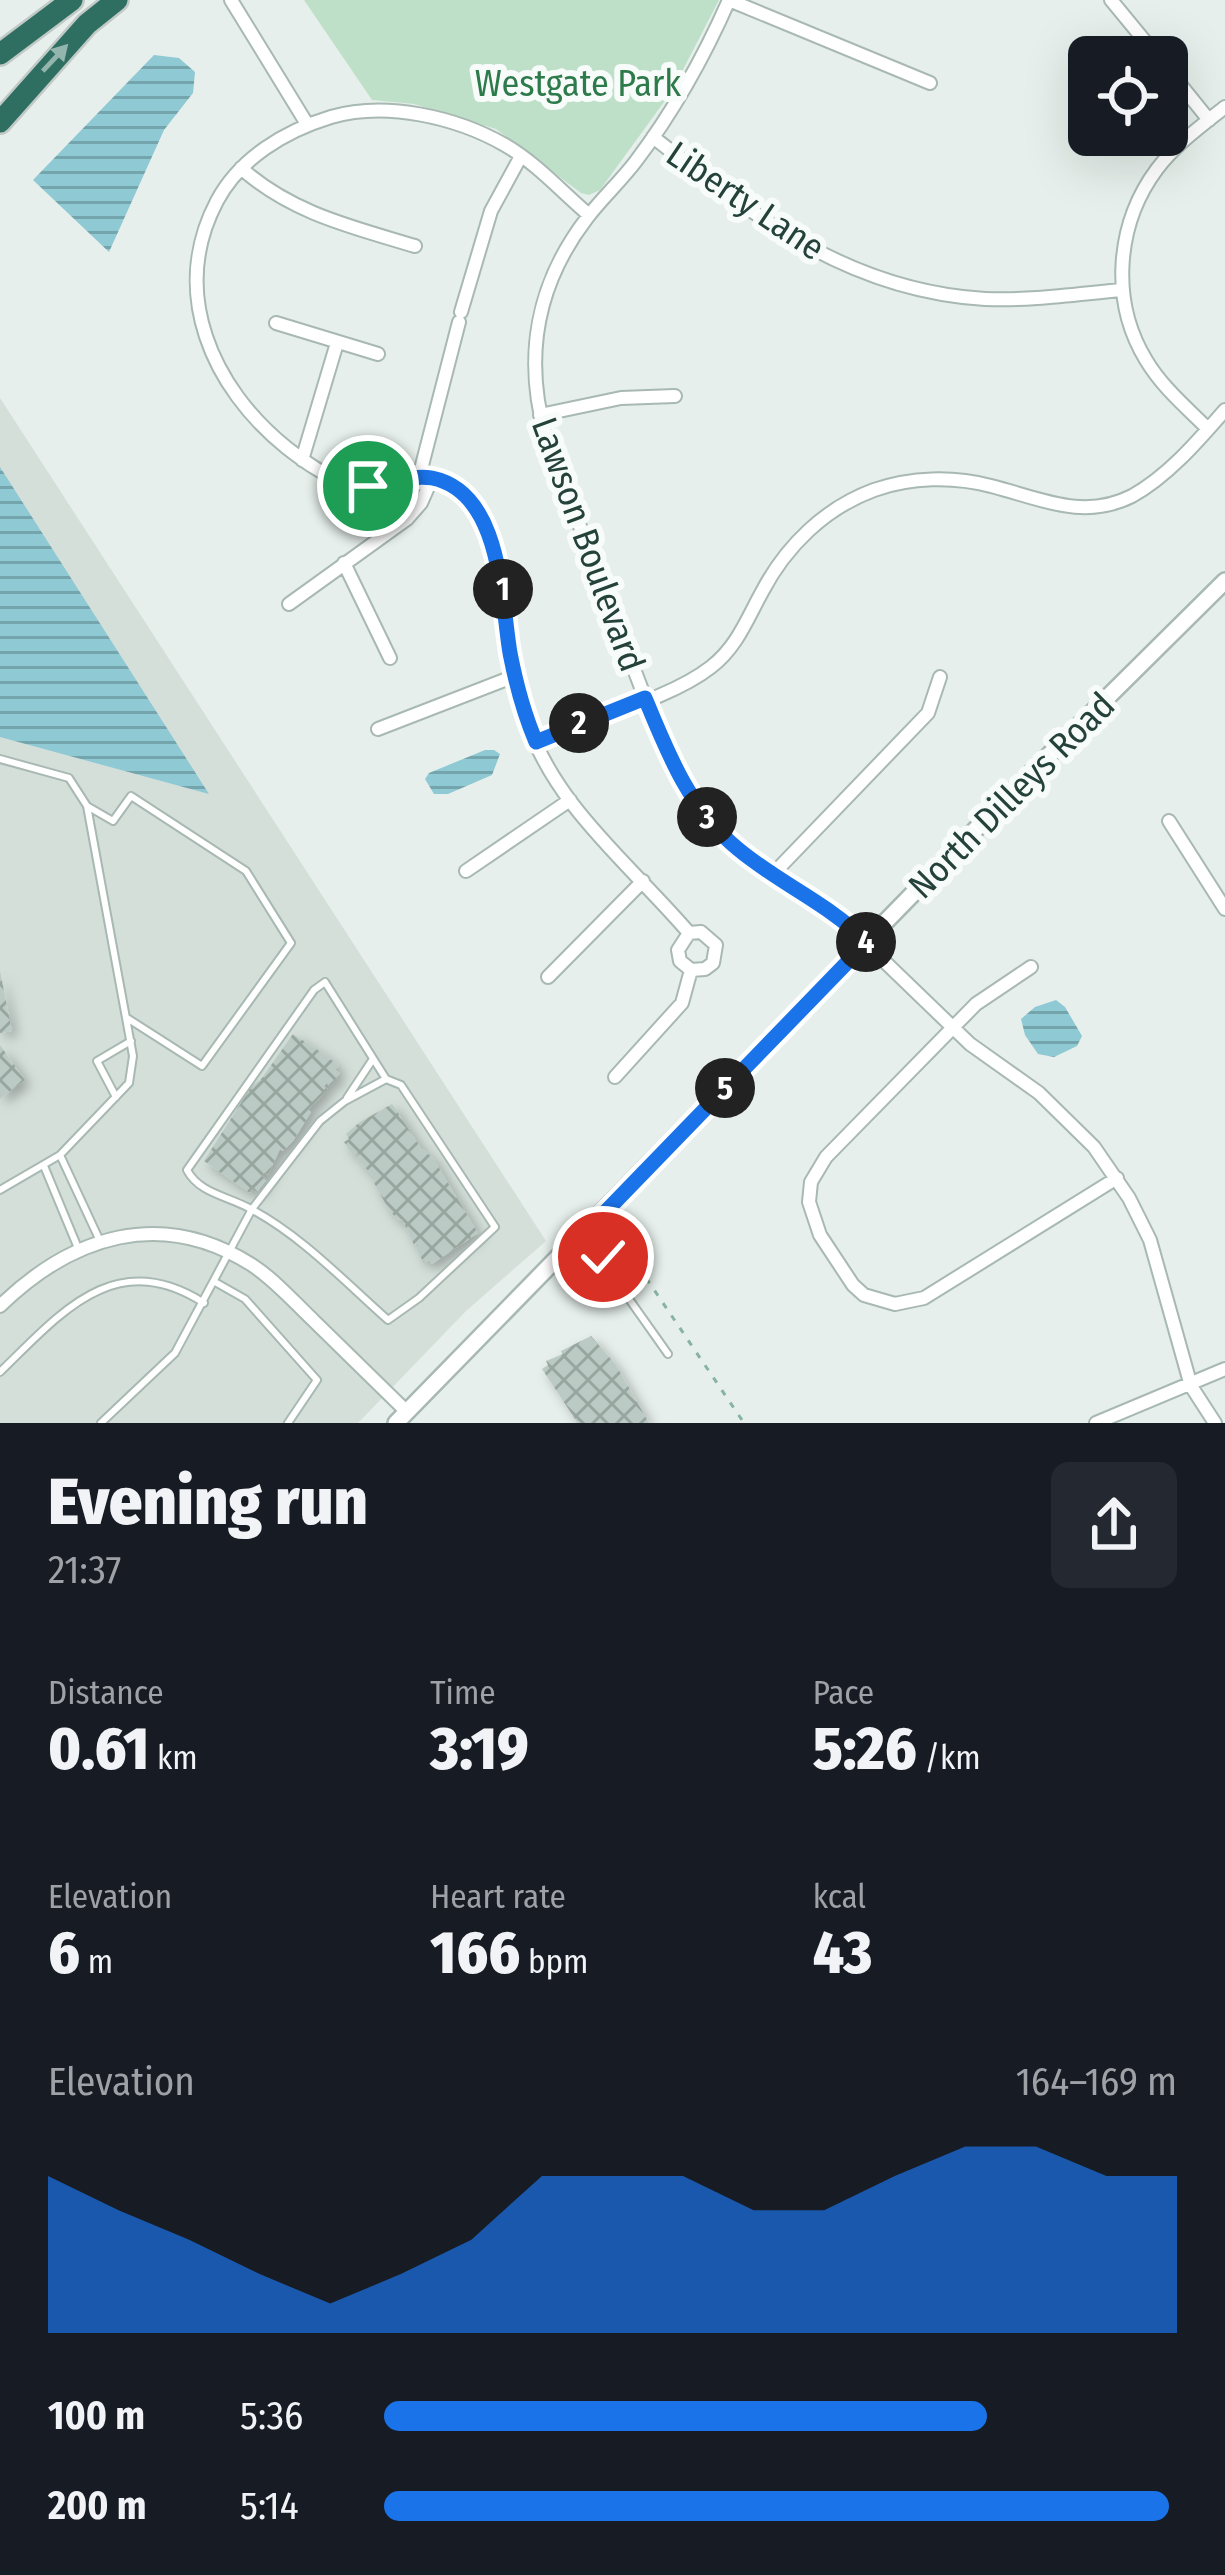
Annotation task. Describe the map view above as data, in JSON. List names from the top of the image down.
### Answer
{
  "streets": {
    "street": ["Liberty Lane", "Lawson Boulevard", "North Dilleys Road"]
  },
  "crossings": [
    ["Liberty Lane", "Lawson Boulevard"],
    ["Lawson Boulevard", "North Dilleys Road"]
  ],
  "parks": ["Westgate Park"],
  "page": {
    "pins": [
      "1",
      "2",
      "3",
      "4",
      "5"
    ],
    "heading": ["Evening run", "21:37"],
    "stats": [
      ["Distance", "0.61 km"],
      ["Time", "3:19"],
      ["Pace", "5:26 /km"],
      ["Elevation", "6 m"],
      ["Heart rate", "166 bpm"],
      ["kcal", "43"]
    ],
    "chart": ["Elevation", "164–169 m"],
    "list": [
      {
        "name": "100 m",
        "note": "5:36"
      },
      {
        "name": "200 m",
        "note": "5:14"
      }
    ]
  }
}
